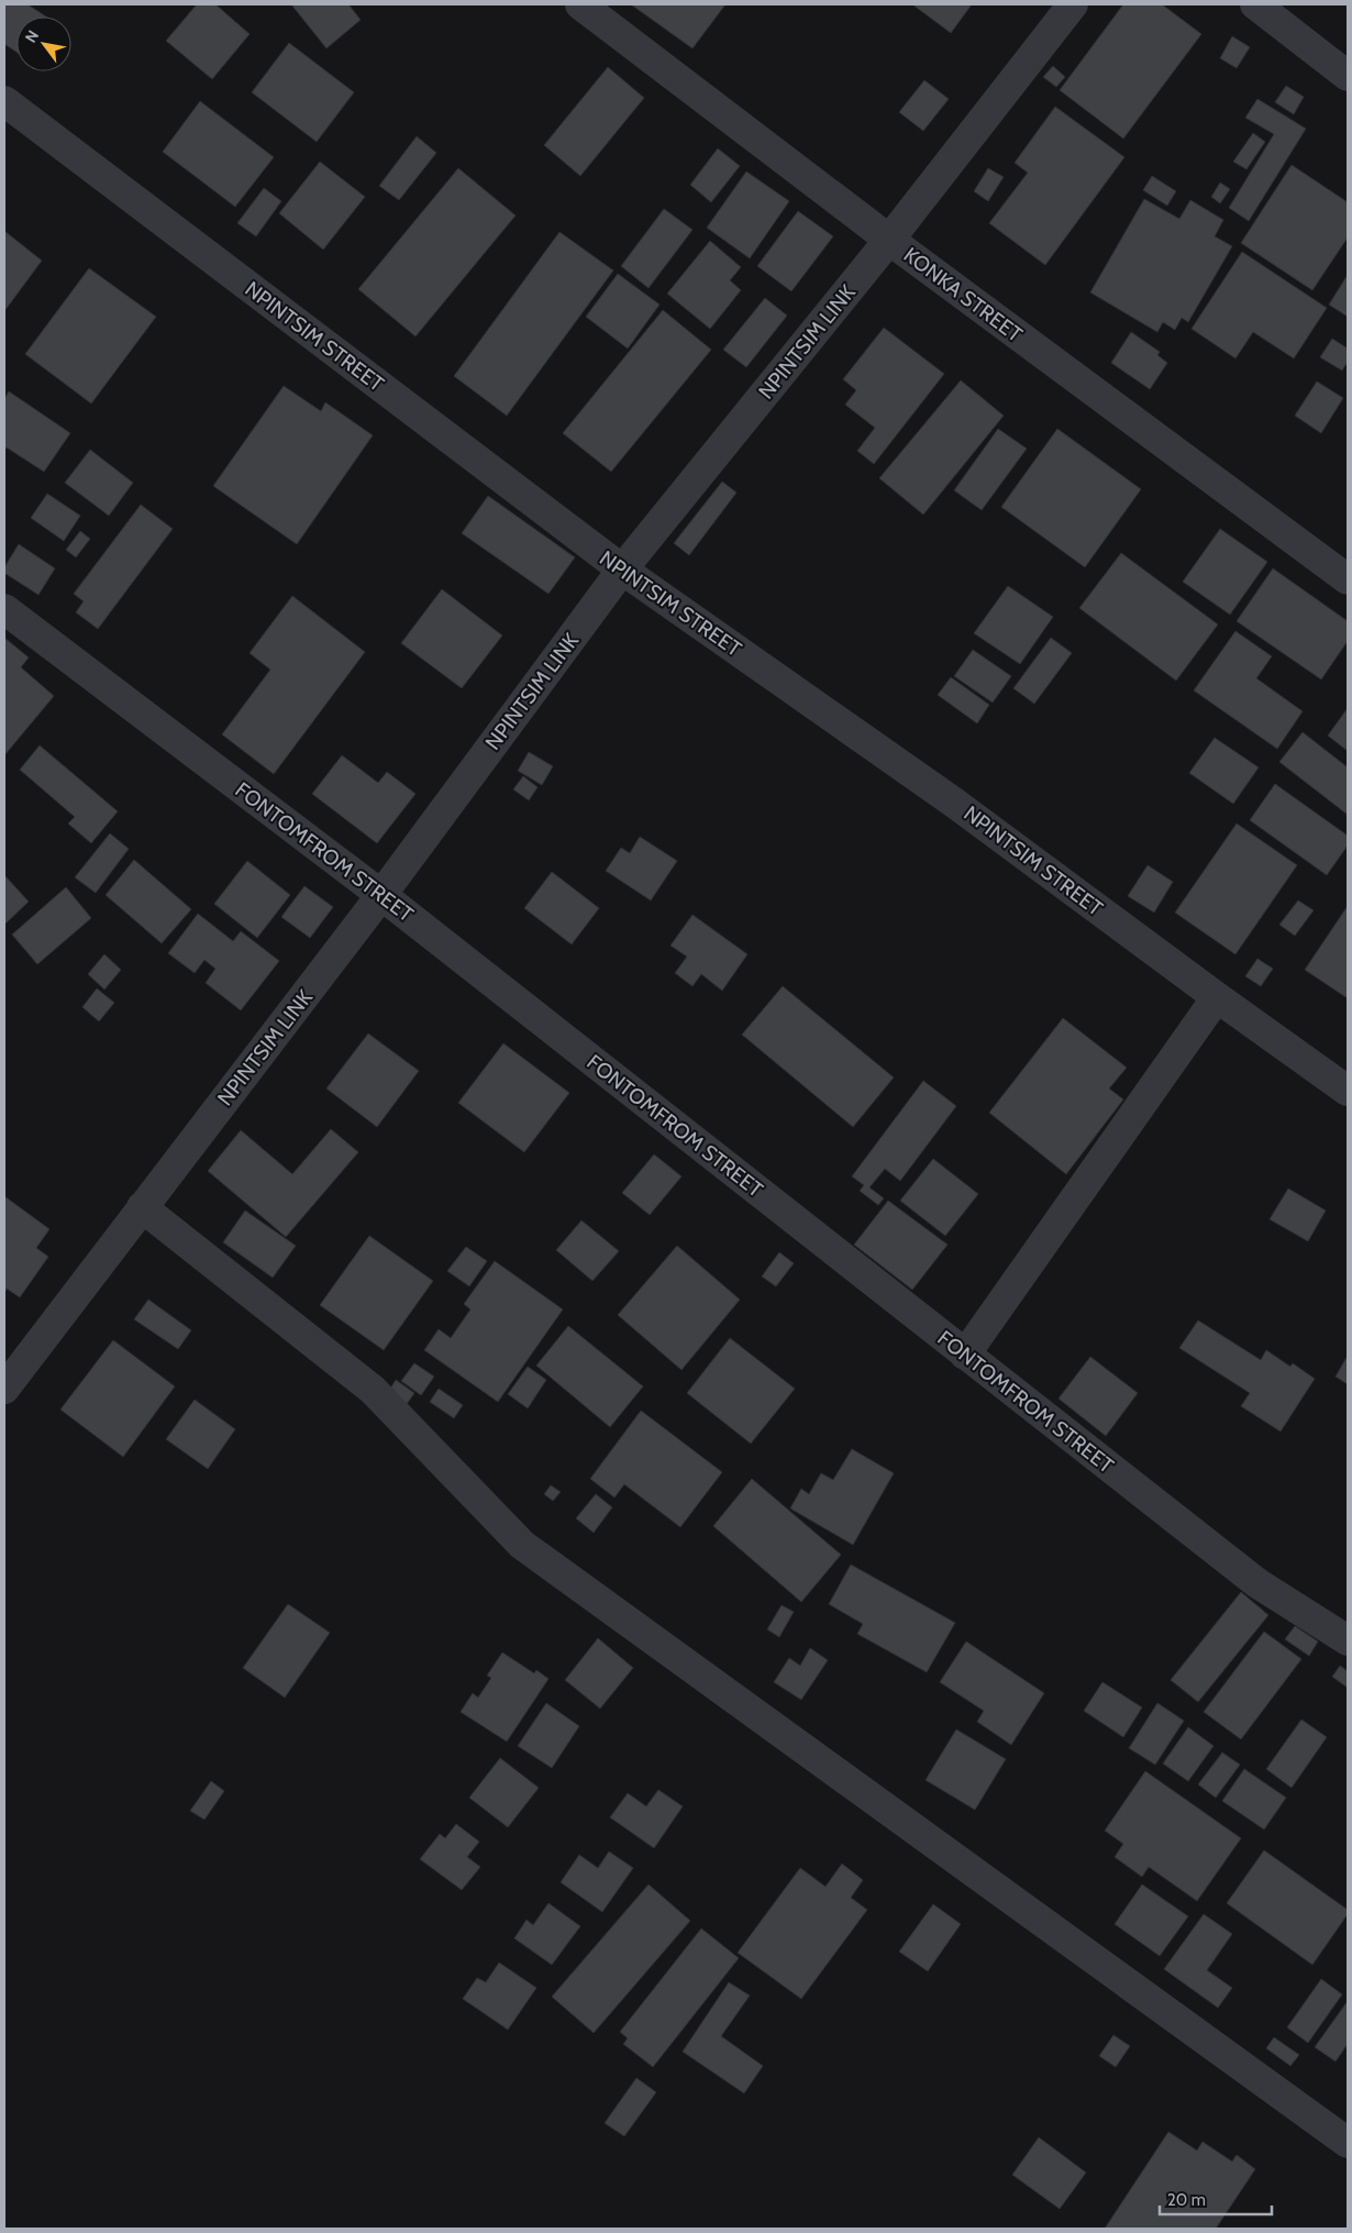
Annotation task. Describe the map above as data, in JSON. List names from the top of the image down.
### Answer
{
  "streets": {
    "street": [
      "KONKA STREET",
      "NPINTSIM STREET",
      "NPINTSIM LINK",
      "FONTOMFROM STREET"
    ]
  },
  "crossings": [
    ["KONKA STREET", "NPINTSIM LINK"],
    ["NPINTSIM STREET", "NPINTSIM LINK"],
    ["NPINTSIM LINK", "FONTOMFROM STREET"]
  ],
  "scale_bar": "20 m",
  "north": "top left"
}
